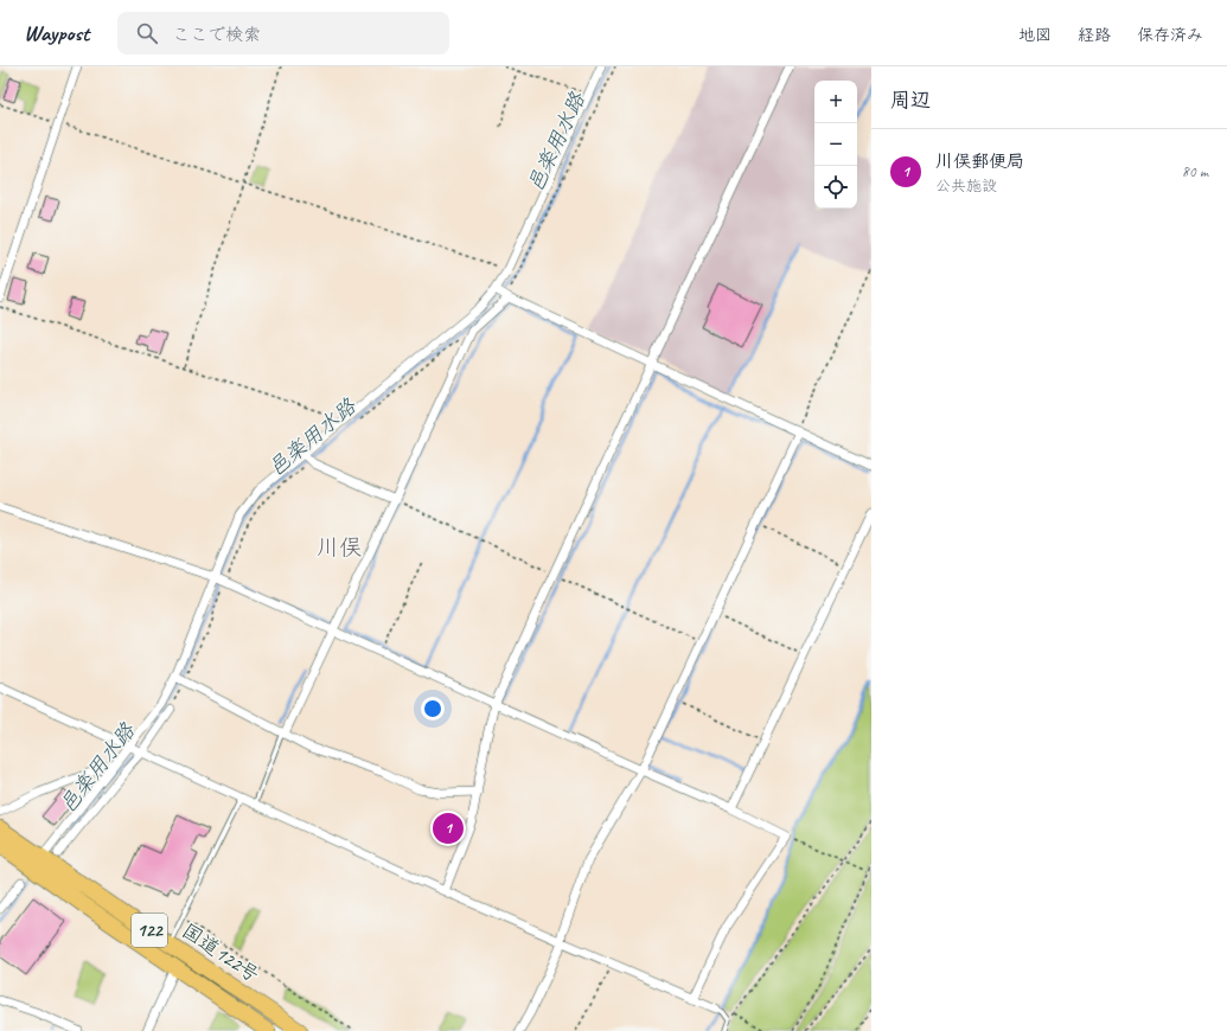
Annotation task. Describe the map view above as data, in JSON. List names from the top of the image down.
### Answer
{
  "streets": {
    "highway": ["122", "国道122号"]
  },
  "districts": ["川俣"],
  "water": ["邑楽用水路"],
  "page": {
    "header": "Waypost",
    "search": "ここで検索",
    "nav": ["地図", "経路", "保存済み"],
    "heading": "周辺",
    "map_buttons": ["+", "−"],
    "list": [
      {
        "mark": "1",
        "name": "川俣郵便局",
        "note": "公共施設",
        "value": "80 m"
      }
    ],
    "pins": "1"
  }
}
